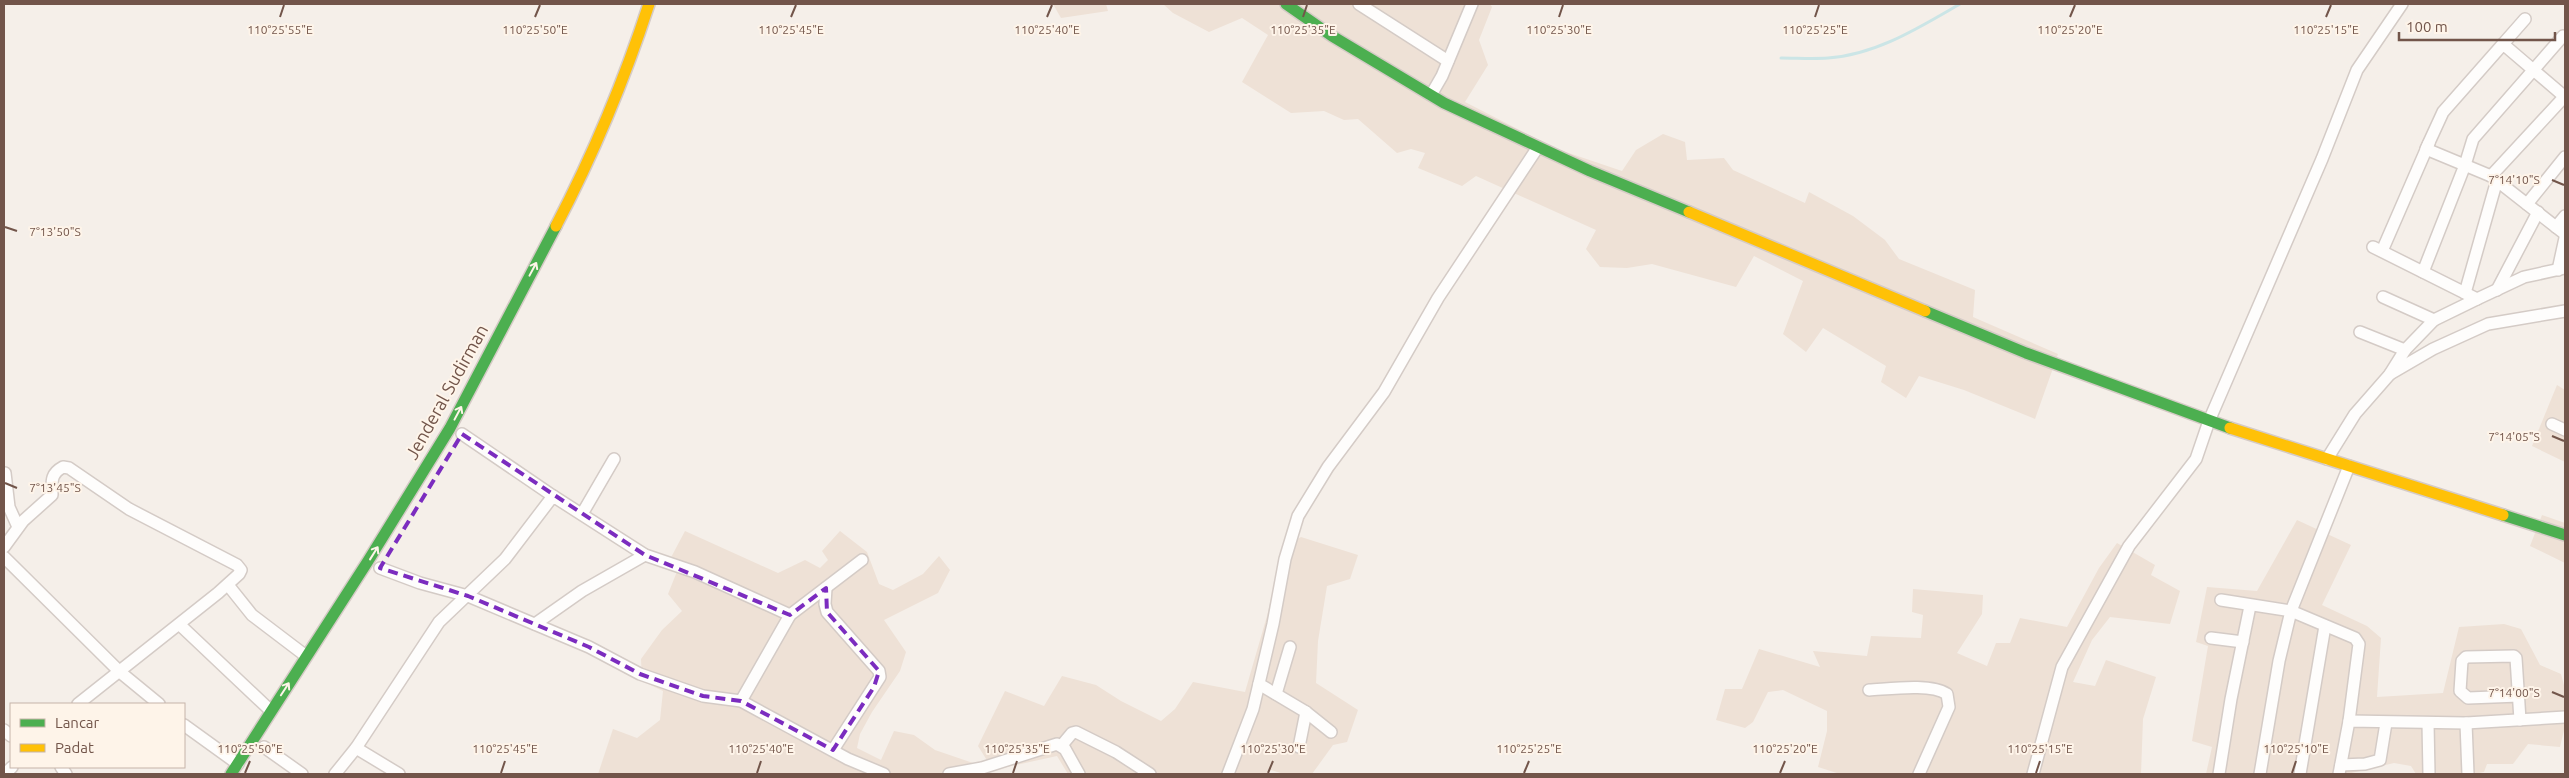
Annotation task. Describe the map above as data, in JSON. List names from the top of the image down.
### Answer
{
  "streets": {
    "main road": ["Jenderal Sudirman"]
  },
  "one_way": ["Jenderal Sudirman"],
  "legend": ["Lancar", "Padat"],
  "scale_bar": "100 m",
  "coordinates": [
    "110°25'55\"E",
    "110°25'50\"E",
    "110°25'45\"E",
    "110°25'30\"E",
    "110°25'25\"E",
    "110°25'20\"E",
    "110°25'15\"E",
    "110°25'40\"E",
    "110°25'35\"E",
    "7°14'10\"S",
    "7°13'50\"S",
    "7°14'05\"S",
    "7°13'45\"S",
    "7°14'00\"S",
    "110°25'10\"E"
  ]
}
